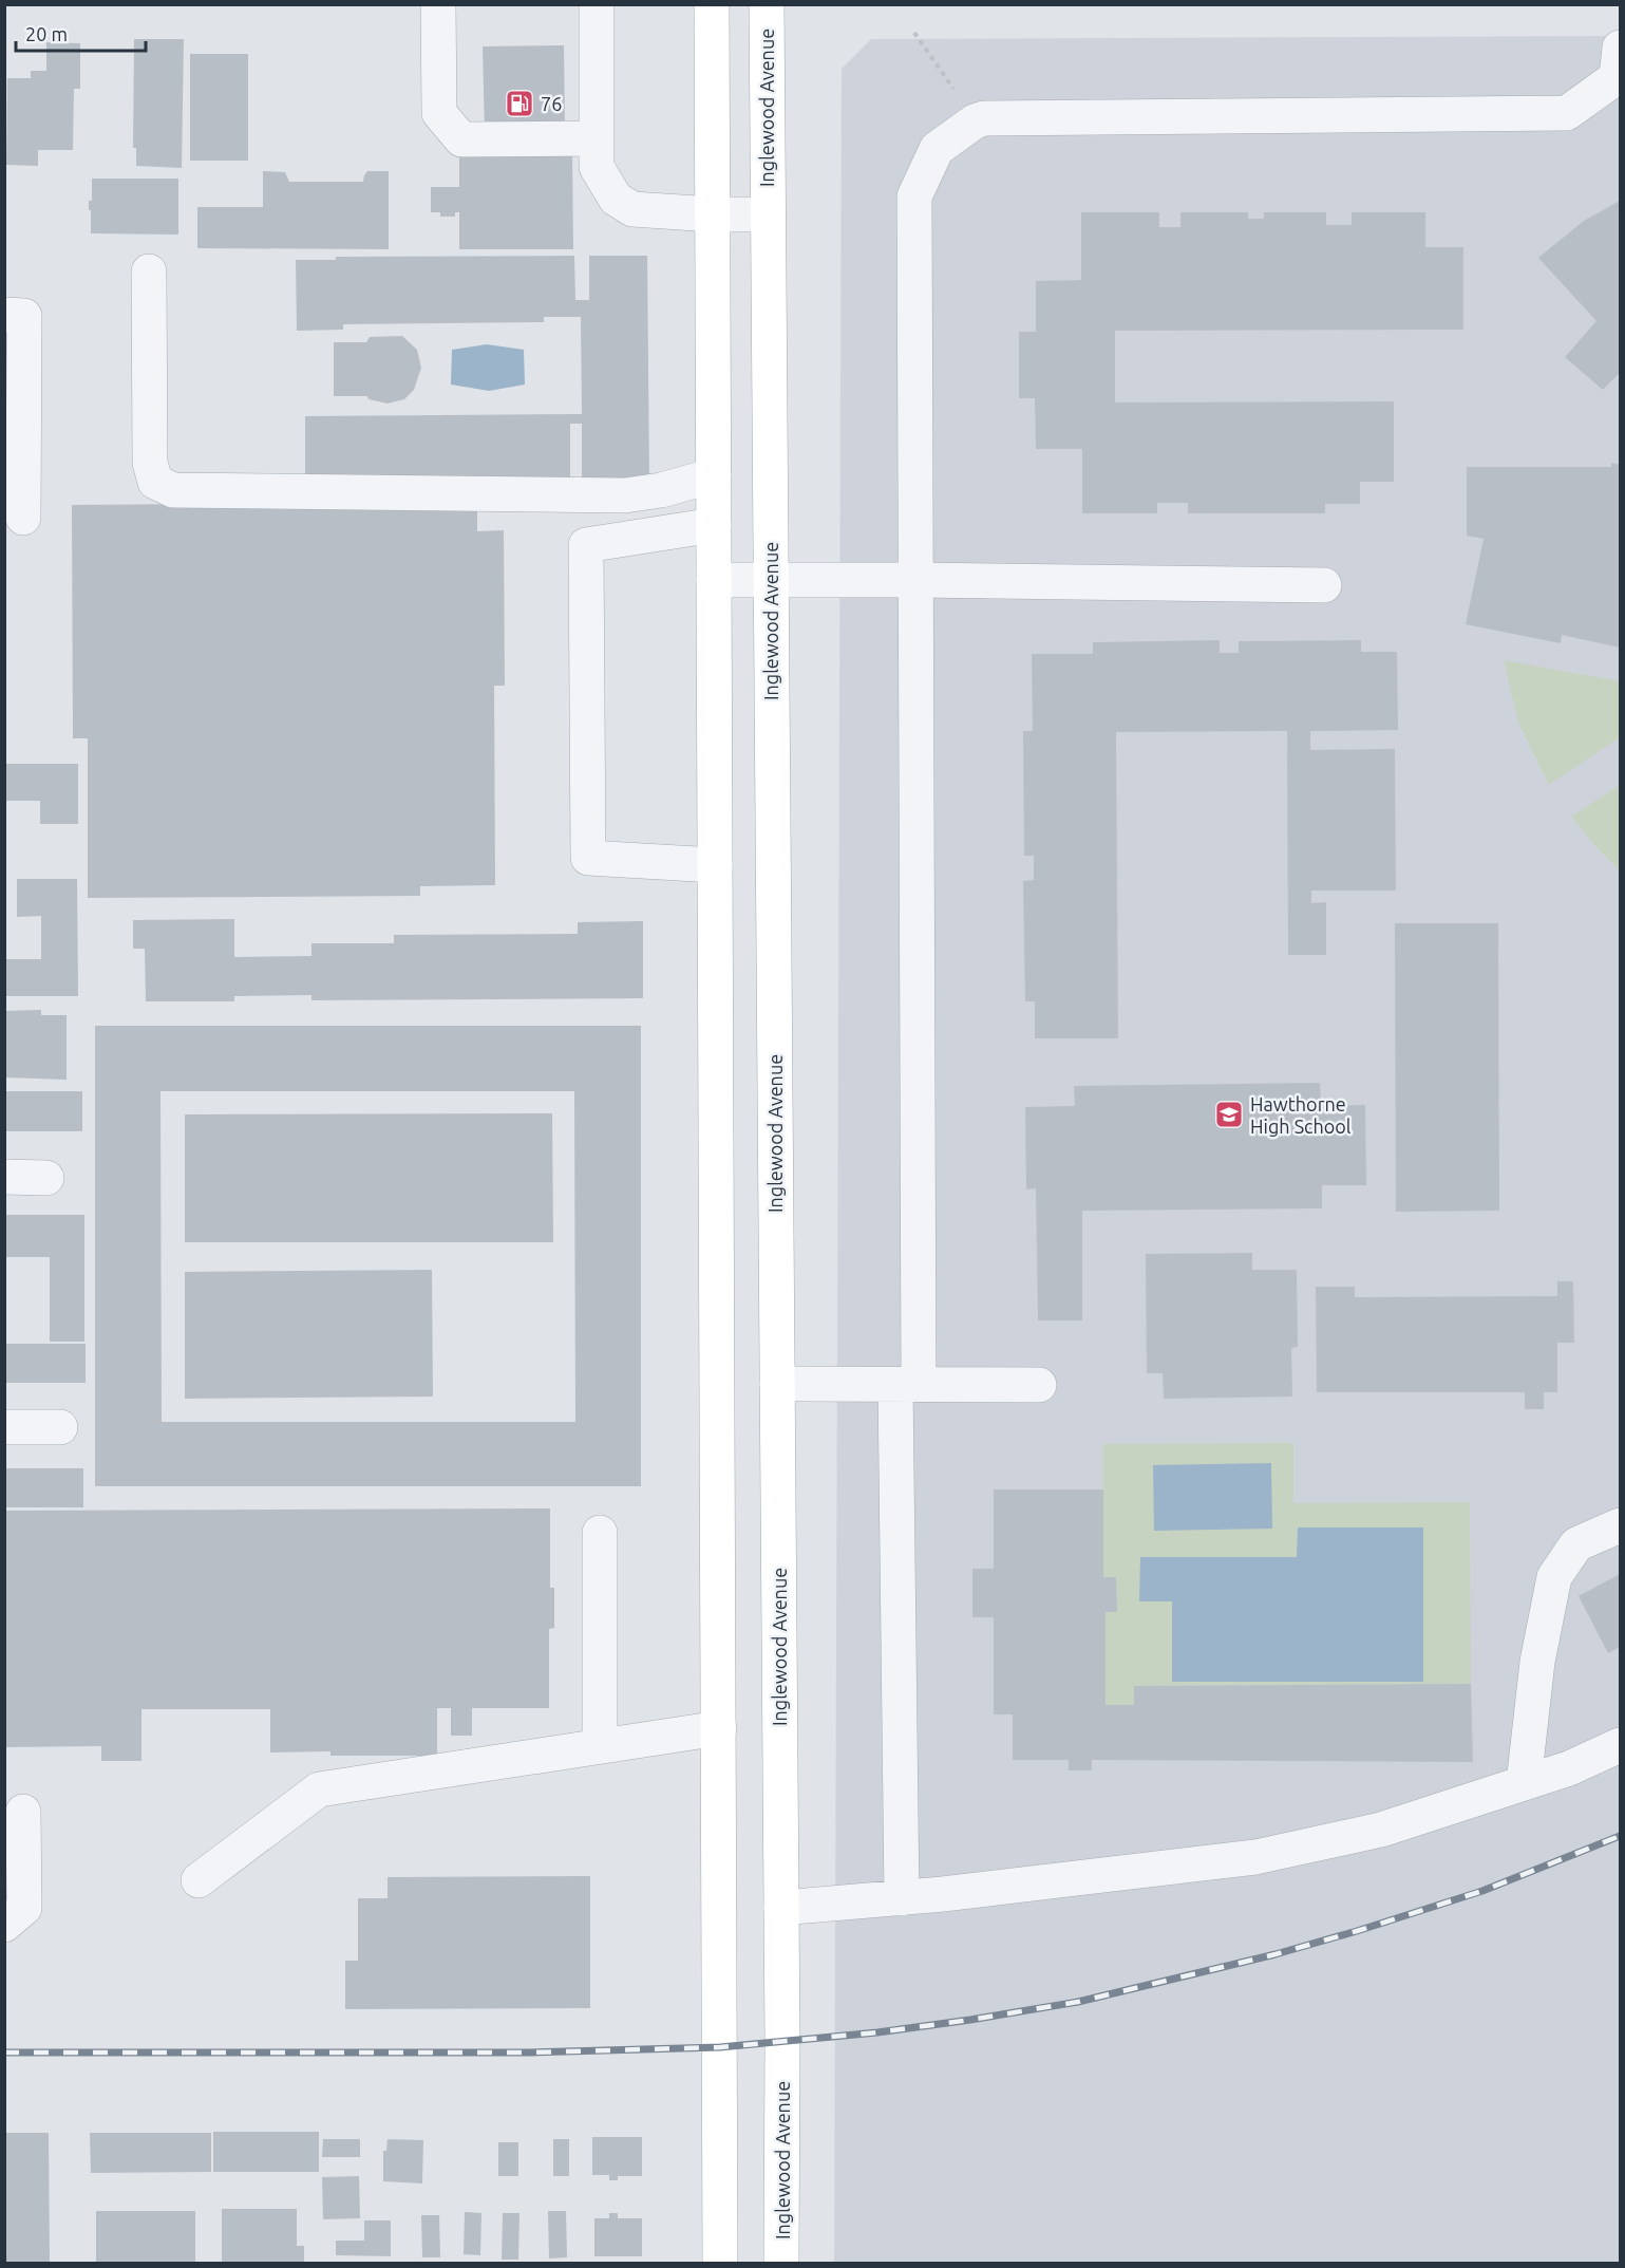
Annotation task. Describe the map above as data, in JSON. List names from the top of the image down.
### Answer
{
  "streets": {
    "main road": ["Inglewood Avenue"]
  },
  "places": {
    "fuel station": ["76"],
    "school or university": ["Hawthorne High School"]
  },
  "scale_bar": "20 m"
}
